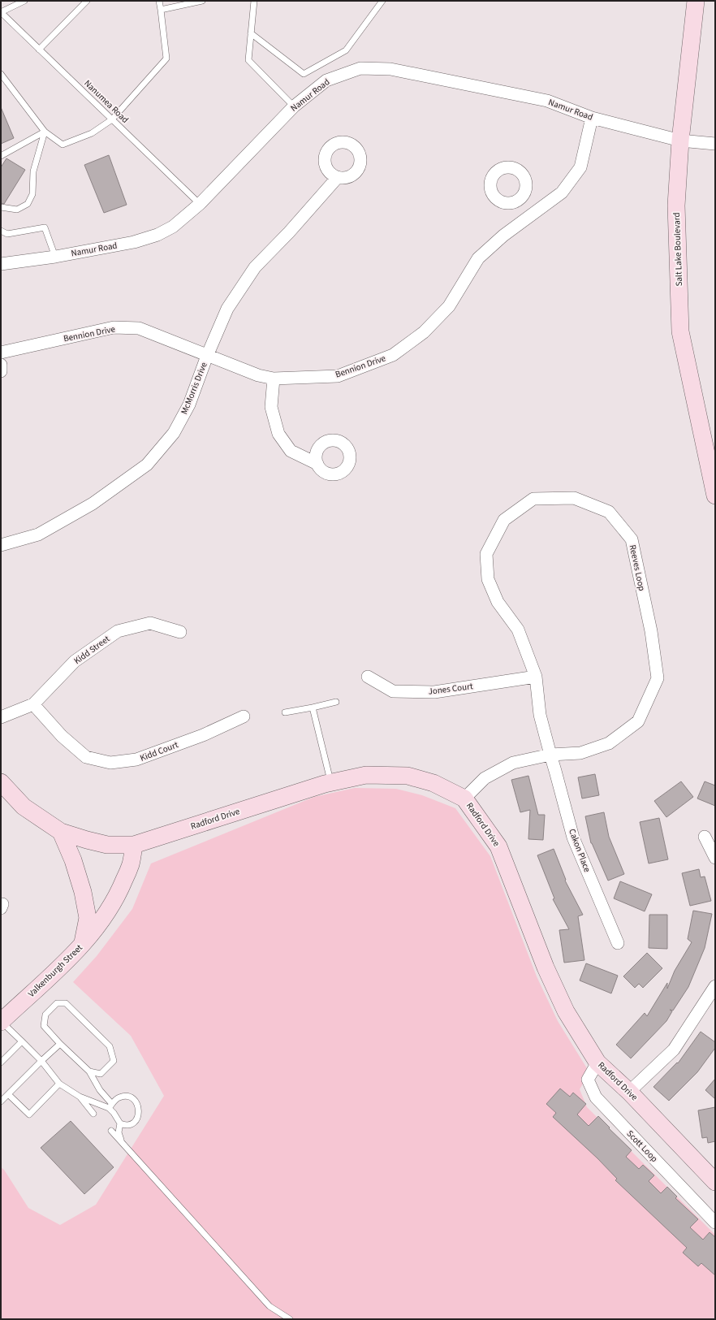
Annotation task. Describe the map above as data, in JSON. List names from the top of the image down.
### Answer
{
  "streets": {
    "street": [
      "Namur Road",
      "Salt Lake Boulevard",
      "Bennion Drive",
      "McMorris Drive",
      "Reeves Loop",
      "Kidd Street",
      "Jones Court",
      "Kidd Court",
      "Radford Drive",
      "Cakon Place",
      "Valkenburgh Street",
      "Scott Loop"
    ],
    "lane": ["Nanumea Road"]
  },
  "crossings": [
    ["Namur Road", "Nanumea Road"],
    ["Namur Road", "Salt Lake Boulevard"],
    ["Namur Road", "Bennion Drive"],
    ["Bennion Drive", "McMorris Drive"],
    ["Reeves Loop", "Jones Court"],
    ["Reeves Loop", "Radford Drive"],
    ["Reeves Loop", "Cakon Place"],
    ["Kidd Street", "Kidd Court"],
    ["Radford Drive", "Valkenburgh Street"],
    ["Radford Drive", "Scott Loop"]
  ]
}
